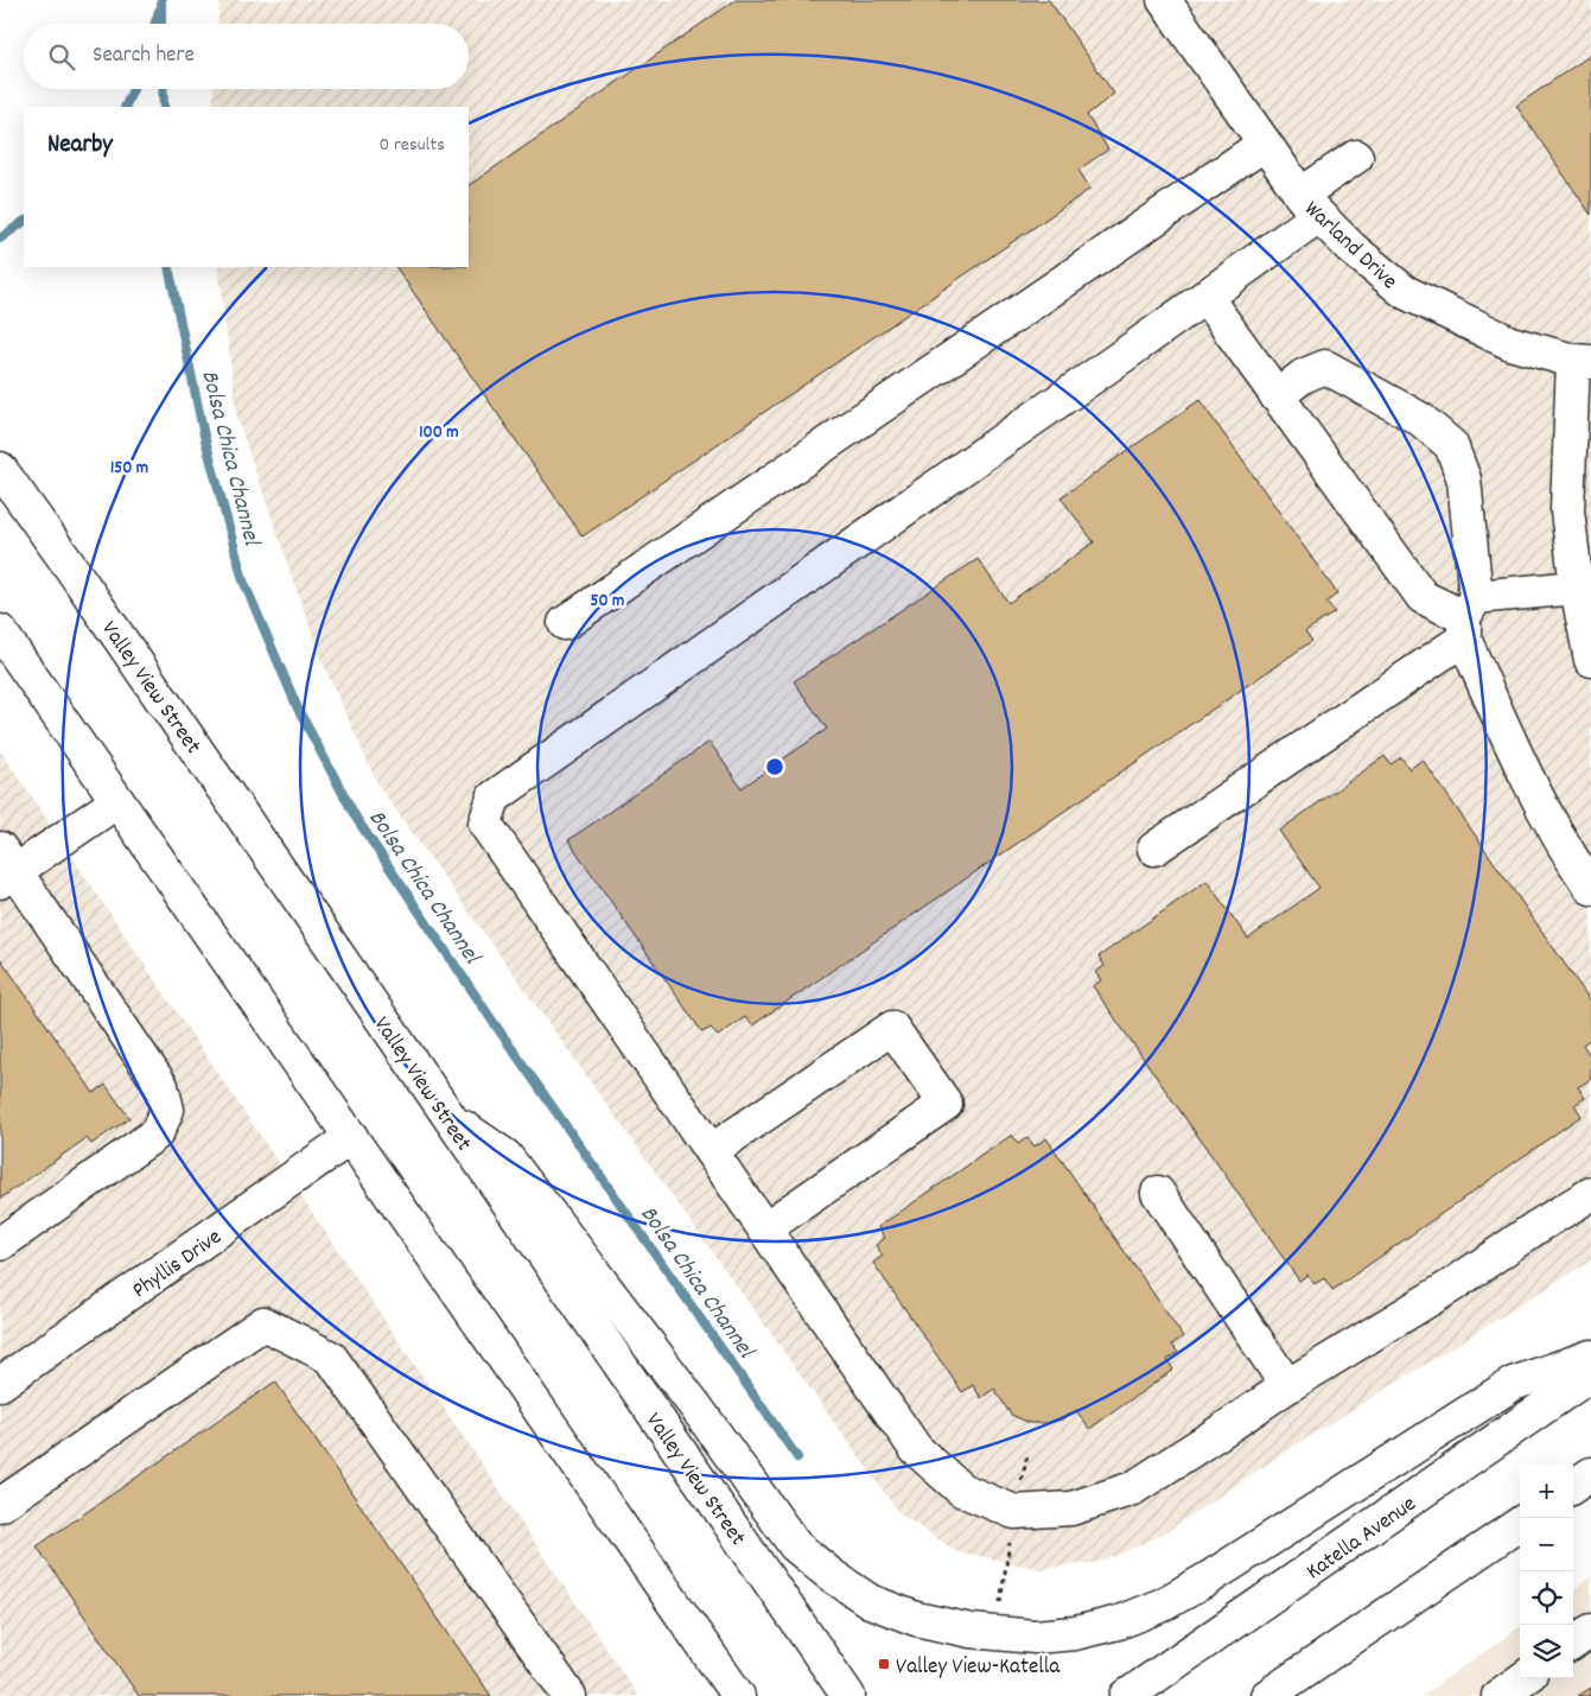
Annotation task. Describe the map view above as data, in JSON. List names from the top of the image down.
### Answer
{
  "streets": {
    "main road": [
      "Warland Drive",
      "Valley View Street",
      "Phyllis Drive",
      "Katella Avenue"
    ]
  },
  "water": ["Bolsa Chica Channel"],
  "places": {
    "transit": ["Valley View-Katella"]
  },
  "page": {
    "search": "Search here",
    "heading": ["Nearby", "0 results"],
    "map_buttons": ["+", "−"]
  },
  "rings": ["100 m", "150 m", "50 m"]
}
